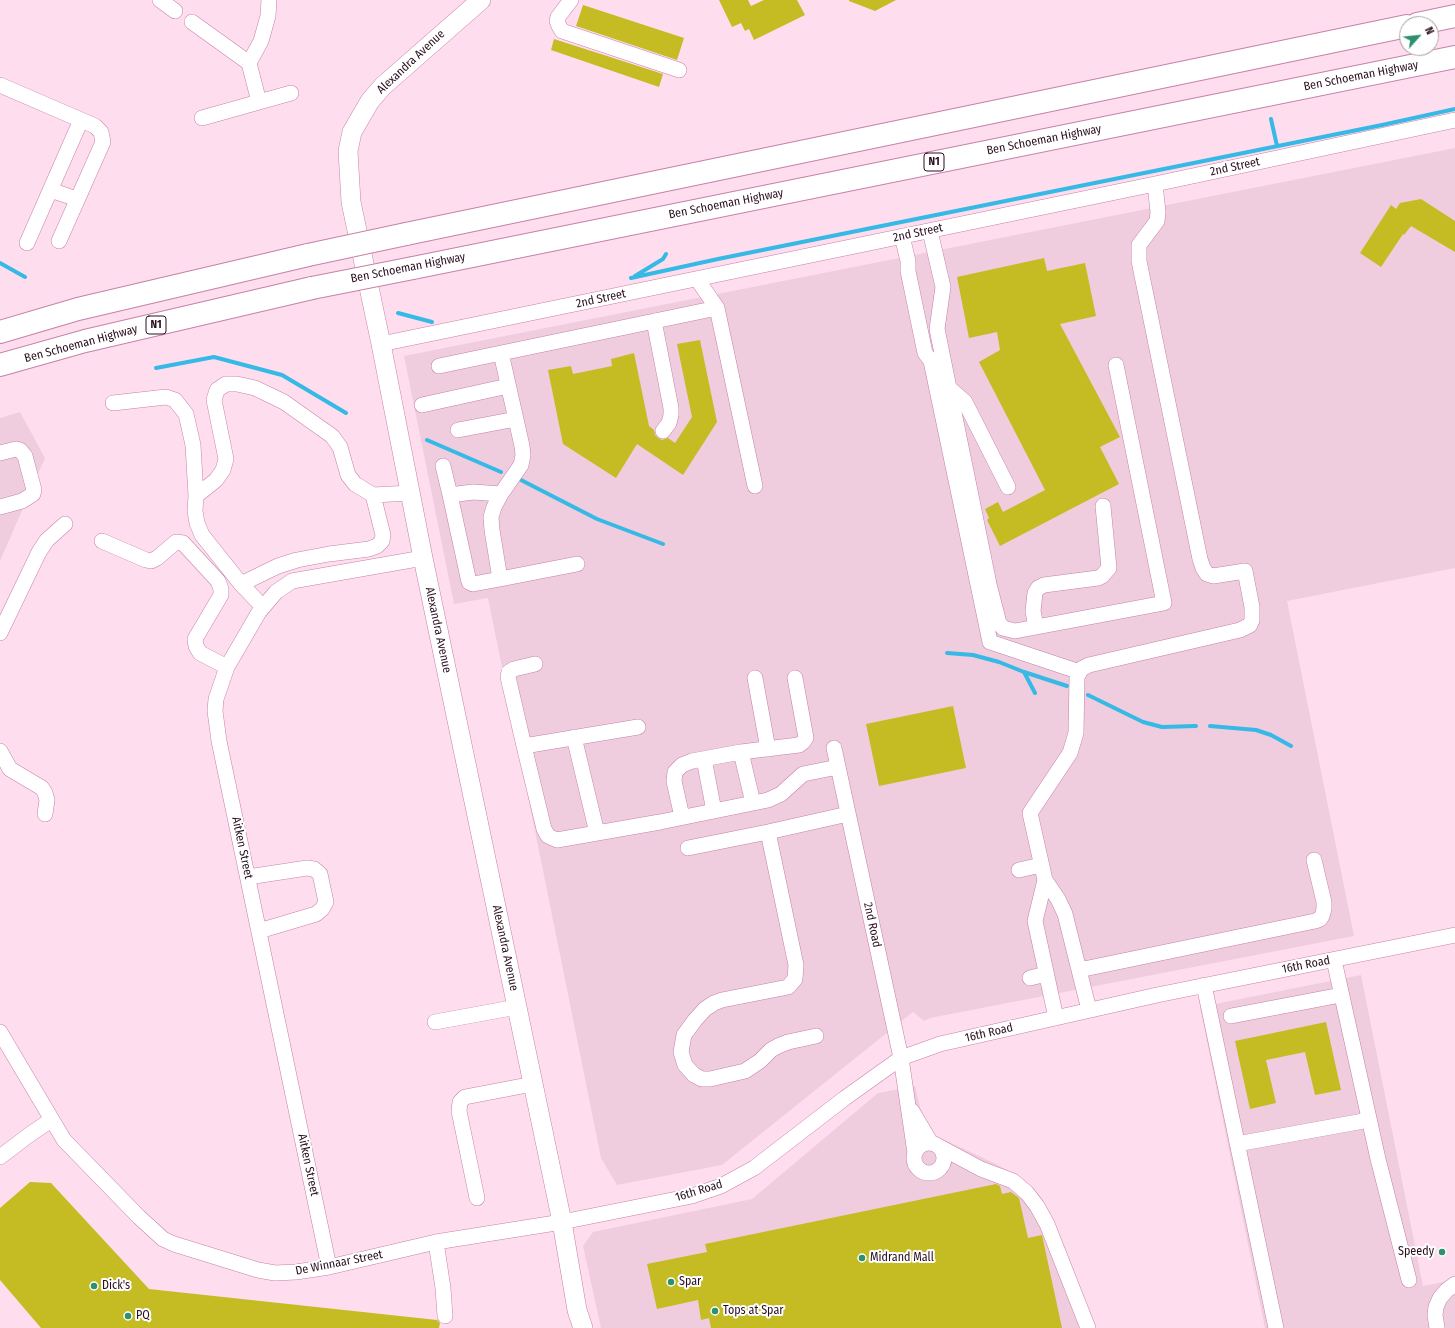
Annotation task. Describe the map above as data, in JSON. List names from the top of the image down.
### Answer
{
  "streets": {
    "highway": ["Ben Schoeman Highway", "N1"],
    "main road": ["Alexandra Avenue"],
    "street": [
      "2nd Street",
      "Aitken Street",
      "2nd Road",
      "16th Road",
      "De Winnaar Street"
    ]
  },
  "crossings": [
    ["Alexandra Avenue", "2nd Street"],
    ["Alexandra Avenue", "Aitken Street"],
    ["Alexandra Avenue", "16th Road"],
    ["Alexandra Avenue", "De Winnaar Street"],
    ["Aitken Street", "De Winnaar Street"],
    ["2nd Road", "16th Road"],
    ["16th Road", "De Winnaar Street"]
  ],
  "places": [
    "Speedy",
    "Midrand Mall",
    "Spar",
    "Dick's",
    "Tops at Spar",
    "PQ"
  ],
  "north": "top right"
}
